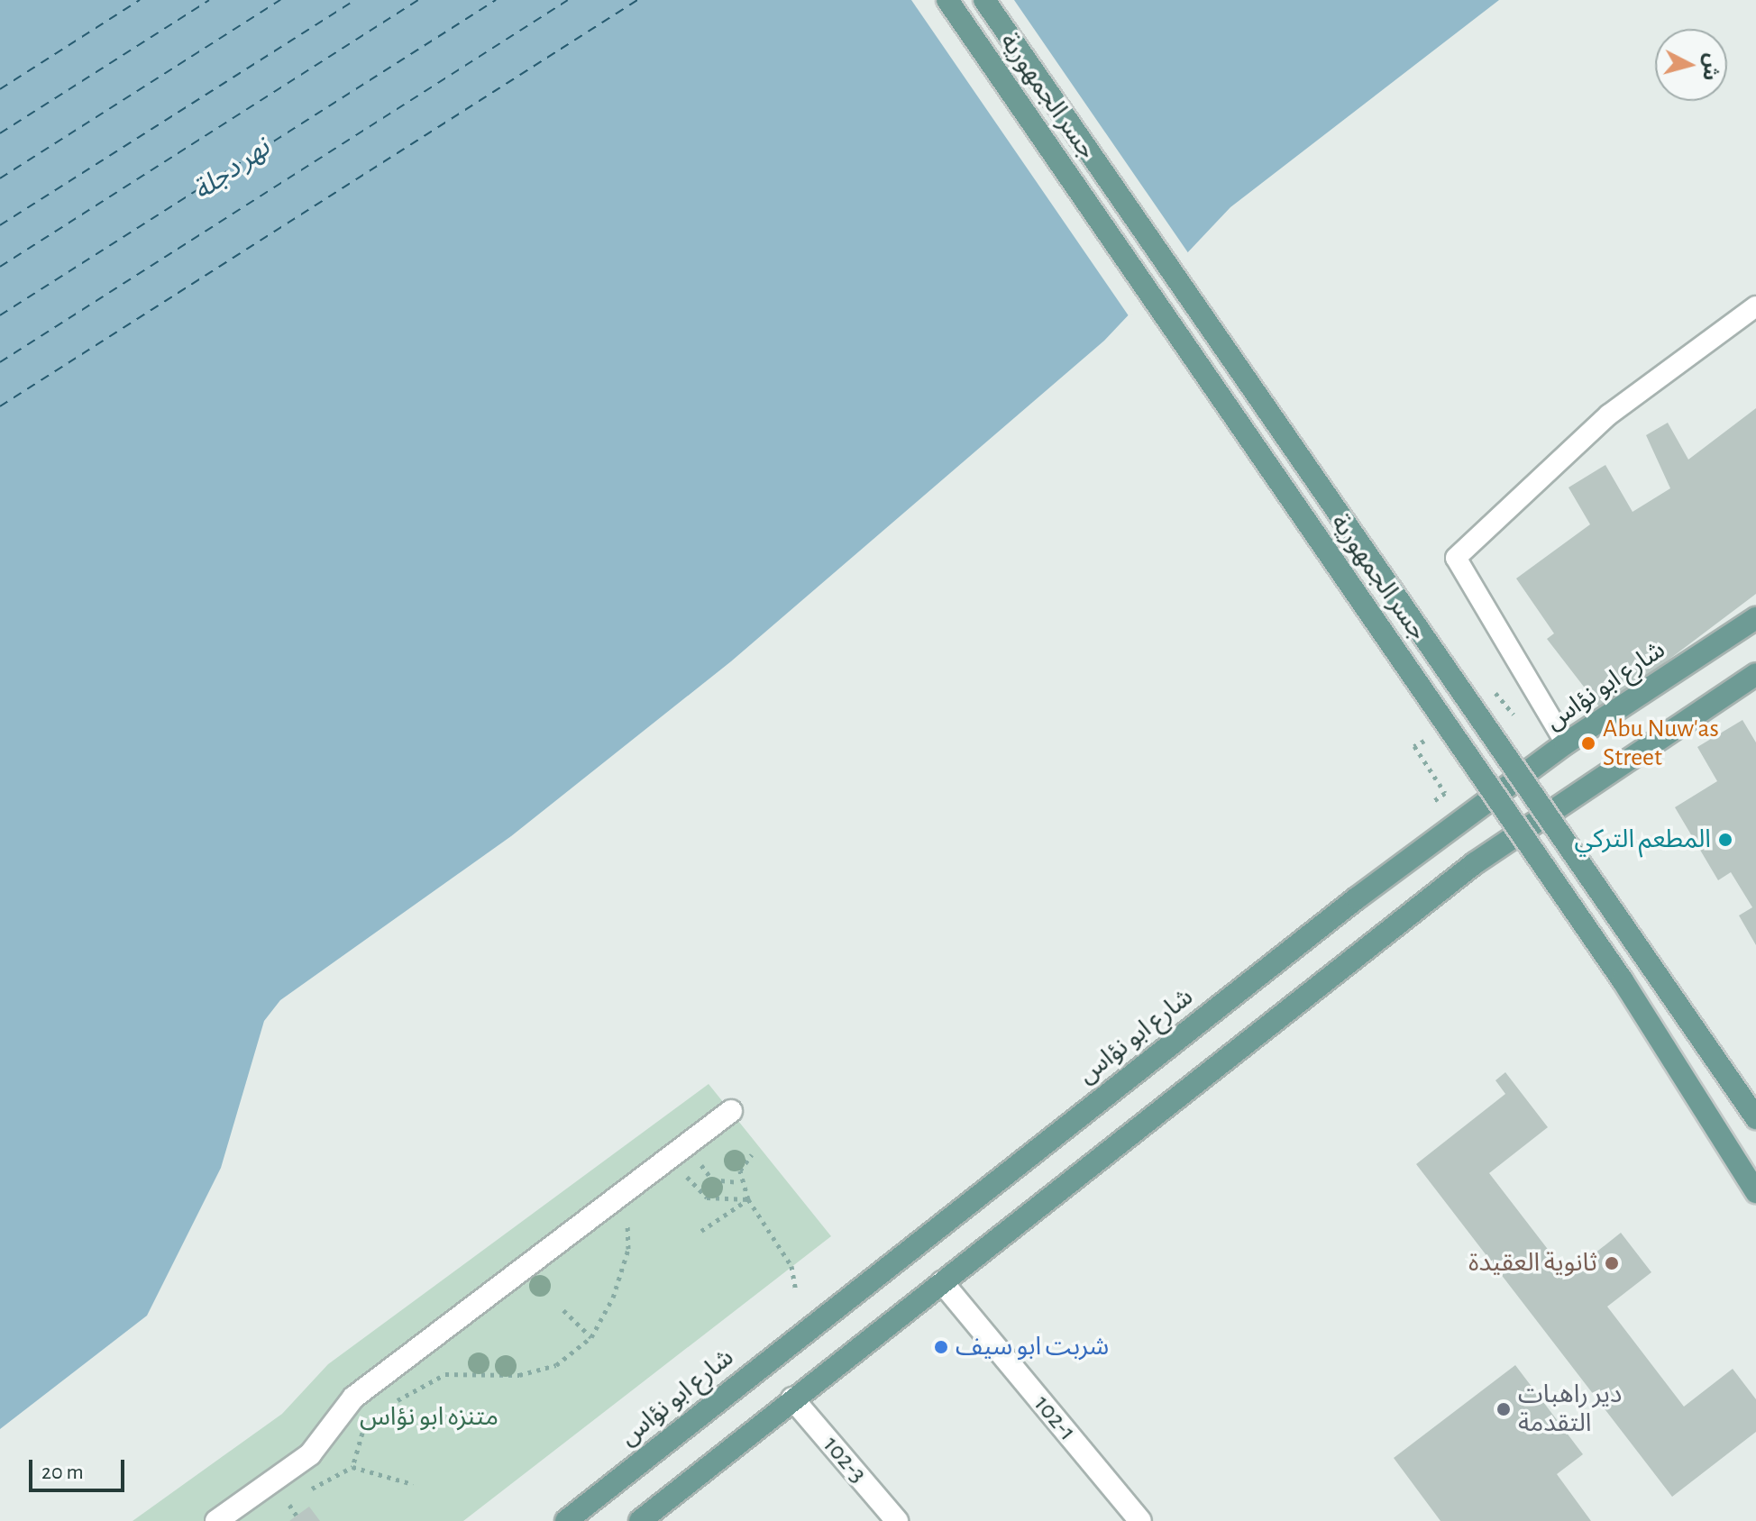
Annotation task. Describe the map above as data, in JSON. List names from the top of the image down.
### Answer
{
  "streets": {
    "main road": ["جسر الجمهورية", "شارع ابو نؤاس"],
    "street": ["102-1", "102-3"]
  },
  "water": ["نهر دجلة"],
  "parks": ["متنزه ابو نؤاس"],
  "places": [
    "Abu Nuw'as Street",
    "المطعم التركي",
    "ثانوية العقيدة",
    "شربت ابو سيف",
    "دير راهبات التقدمة"
  ],
  "scale_bar": "20 m",
  "north": "right"
}
